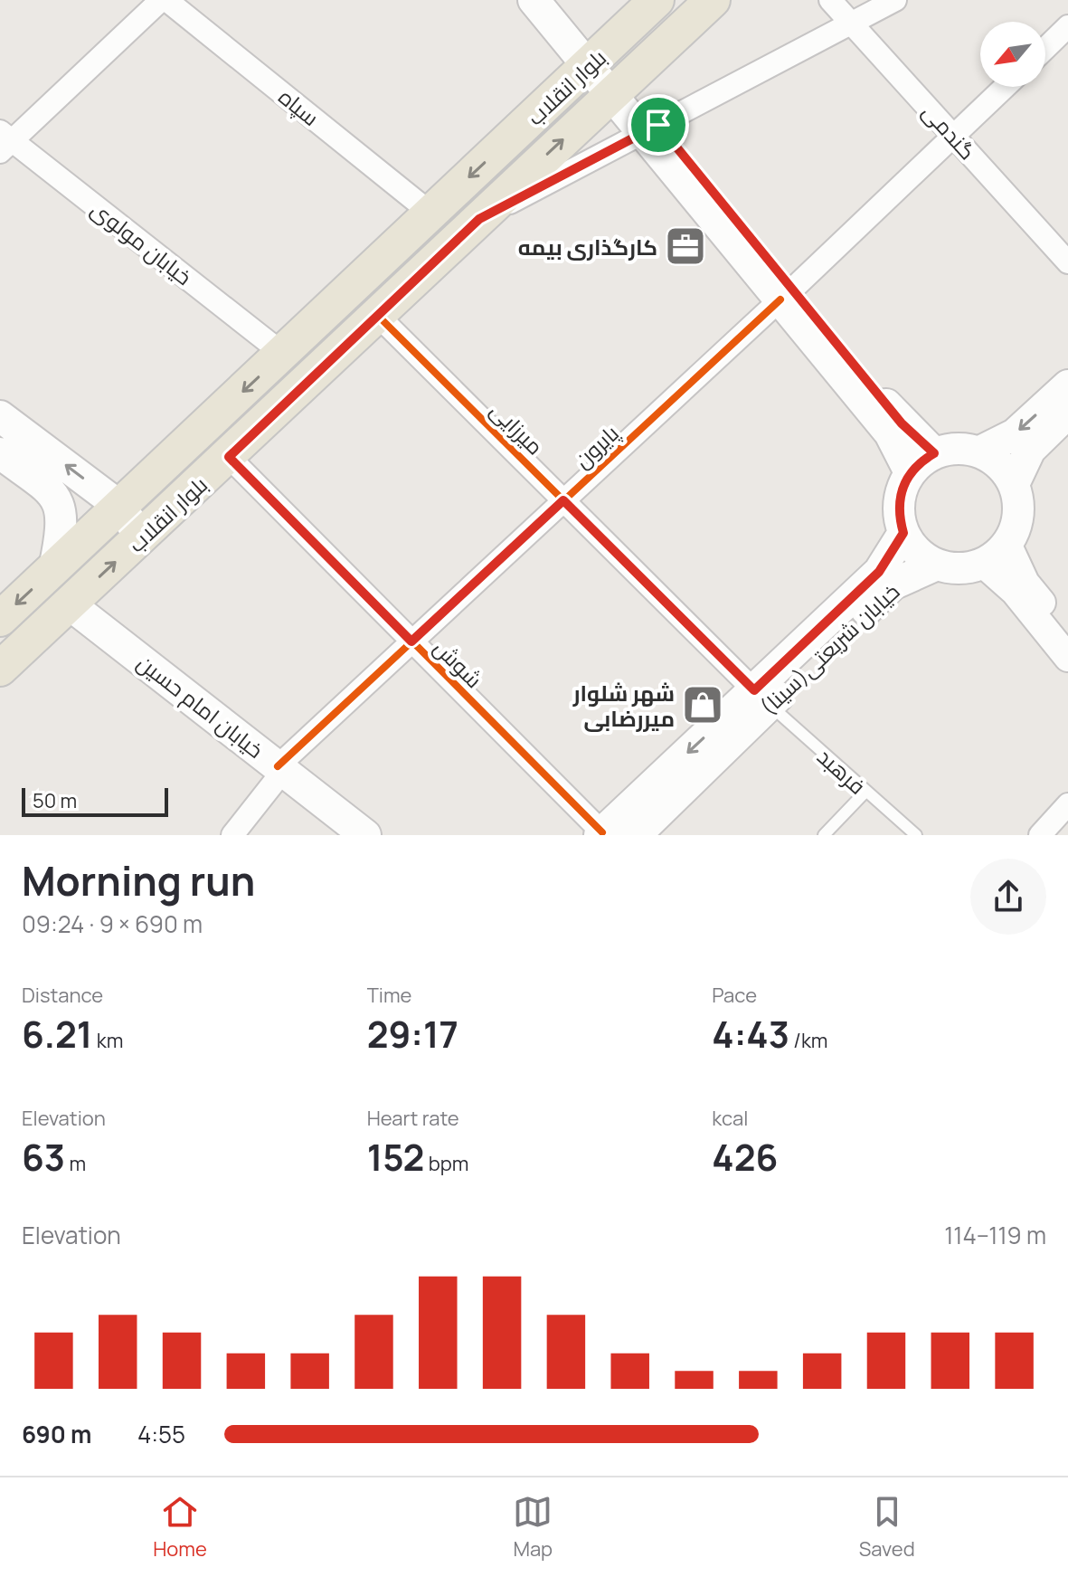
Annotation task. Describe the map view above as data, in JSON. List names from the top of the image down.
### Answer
{
  "streets": {
    "main road": ["بلوار انقلاب", "خیابان شریعتی(سینا)", "خیابان امام حسین"],
    "street": [
      "سپاه",
      "گندمی",
      "خیابان مولوی",
      "میرزایی",
      "پایرون",
      "شوش"
    ],
    "lane": ["فرهبد"]
  },
  "crossings": [
    ["بلوار انقلاب", "سپاه"],
    ["بلوار انقلاب", "خیابان مولوی"],
    ["بلوار انقلاب", "میرزایی"],
    ["بلوار انقلاب", "شوش"],
    ["بلوار انقلاب", "خیابان امام حسین"],
    ["گندمی", "پایرون"],
    ["میرزایی", "پایرون"],
    ["میرزایی", "خیابان شریعتی(سینا)"],
    ["میرزایی", "فرهبد"],
    ["پایرون", "شوش"],
    ["پایرون", "خیابان امام حسین"],
    ["خیابان شریعتی(سینا)", "شوش"],
    ["خیابان شریعتی(سینا)", "فرهبد"]
  ],
  "places": {
    "office": ["کارگذاری بیمه"],
    "shop": ["شهر شلوار میررضابی"]
  },
  "scale_bar": "50 m",
  "north": "bottom left",
  "page": {
    "scale": "50 m",
    "heading": ["Morning run", "09:24 · 9 × 690 m"],
    "stats": [
      ["Distance", "6.21 km"],
      ["Time", "29:17"],
      ["Pace", "4:43 /km"],
      ["Elevation", "63 m"],
      ["Heart rate", "152 bpm"],
      ["kcal", "426"]
    ],
    "chart": ["Elevation", "114–119 m"],
    "list": [
      {
        "name": "690 m",
        "note": "4:55"
      }
    ],
    "tabs": ["Home", "Map", "Saved"]
  }
}
